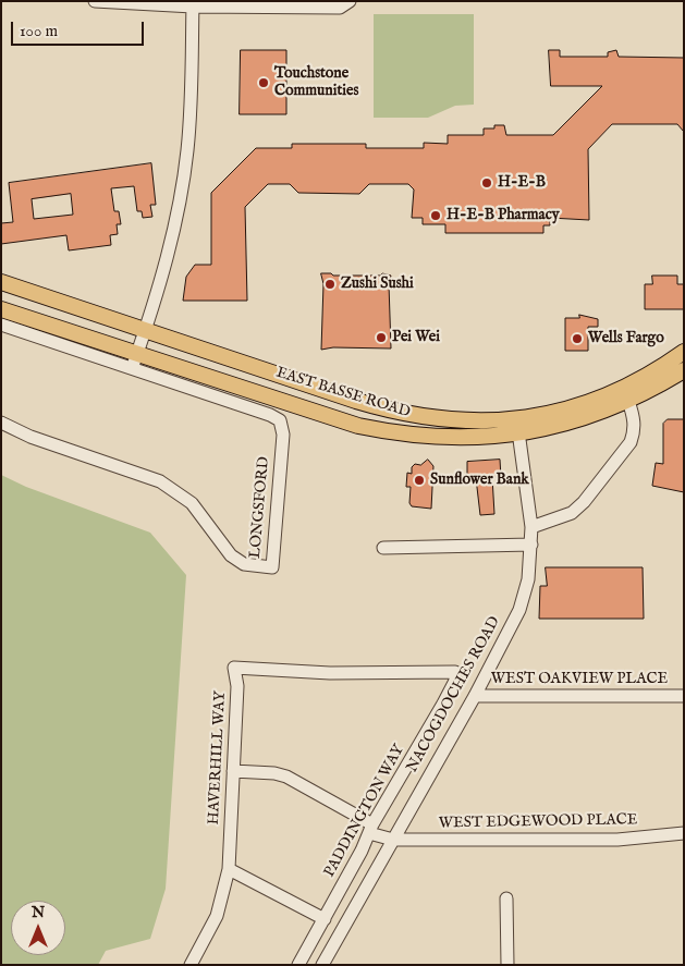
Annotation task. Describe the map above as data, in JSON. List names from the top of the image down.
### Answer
{
  "streets": {
    "main road": ["EAST BASSE ROAD"],
    "street": [
      "LONGSFORD",
      "WEST OAKVIEW PLACE",
      "NACOGDOCHES ROAD",
      "HAVERHILL WAY",
      "PADDINGTON WAY",
      "WEST EDGEWOOD PLACE"
    ]
  },
  "crossings": [
    ["EAST BASSE ROAD", "NACOGDOCHES ROAD"],
    ["WEST OAKVIEW PLACE", "NACOGDOCHES ROAD"],
    ["NACOGDOCHES ROAD", "WEST EDGEWOOD PLACE"],
    ["HAVERHILL WAY", "PADDINGTON WAY"],
    ["HAVERHILL WAY", "WEST EDGEWOOD PLACE"],
    ["PADDINGTON WAY", "WEST EDGEWOOD PLACE"]
  ],
  "places": [
    "Touchstone Communities",
    "H-E-B",
    "H-E-B Pharmacy",
    "Zushi Sushi",
    "Pei Wei",
    "Wells Fargo",
    "Sunflower Bank"
  ],
  "scale_bar": "100 m",
  "north": "top"
}
